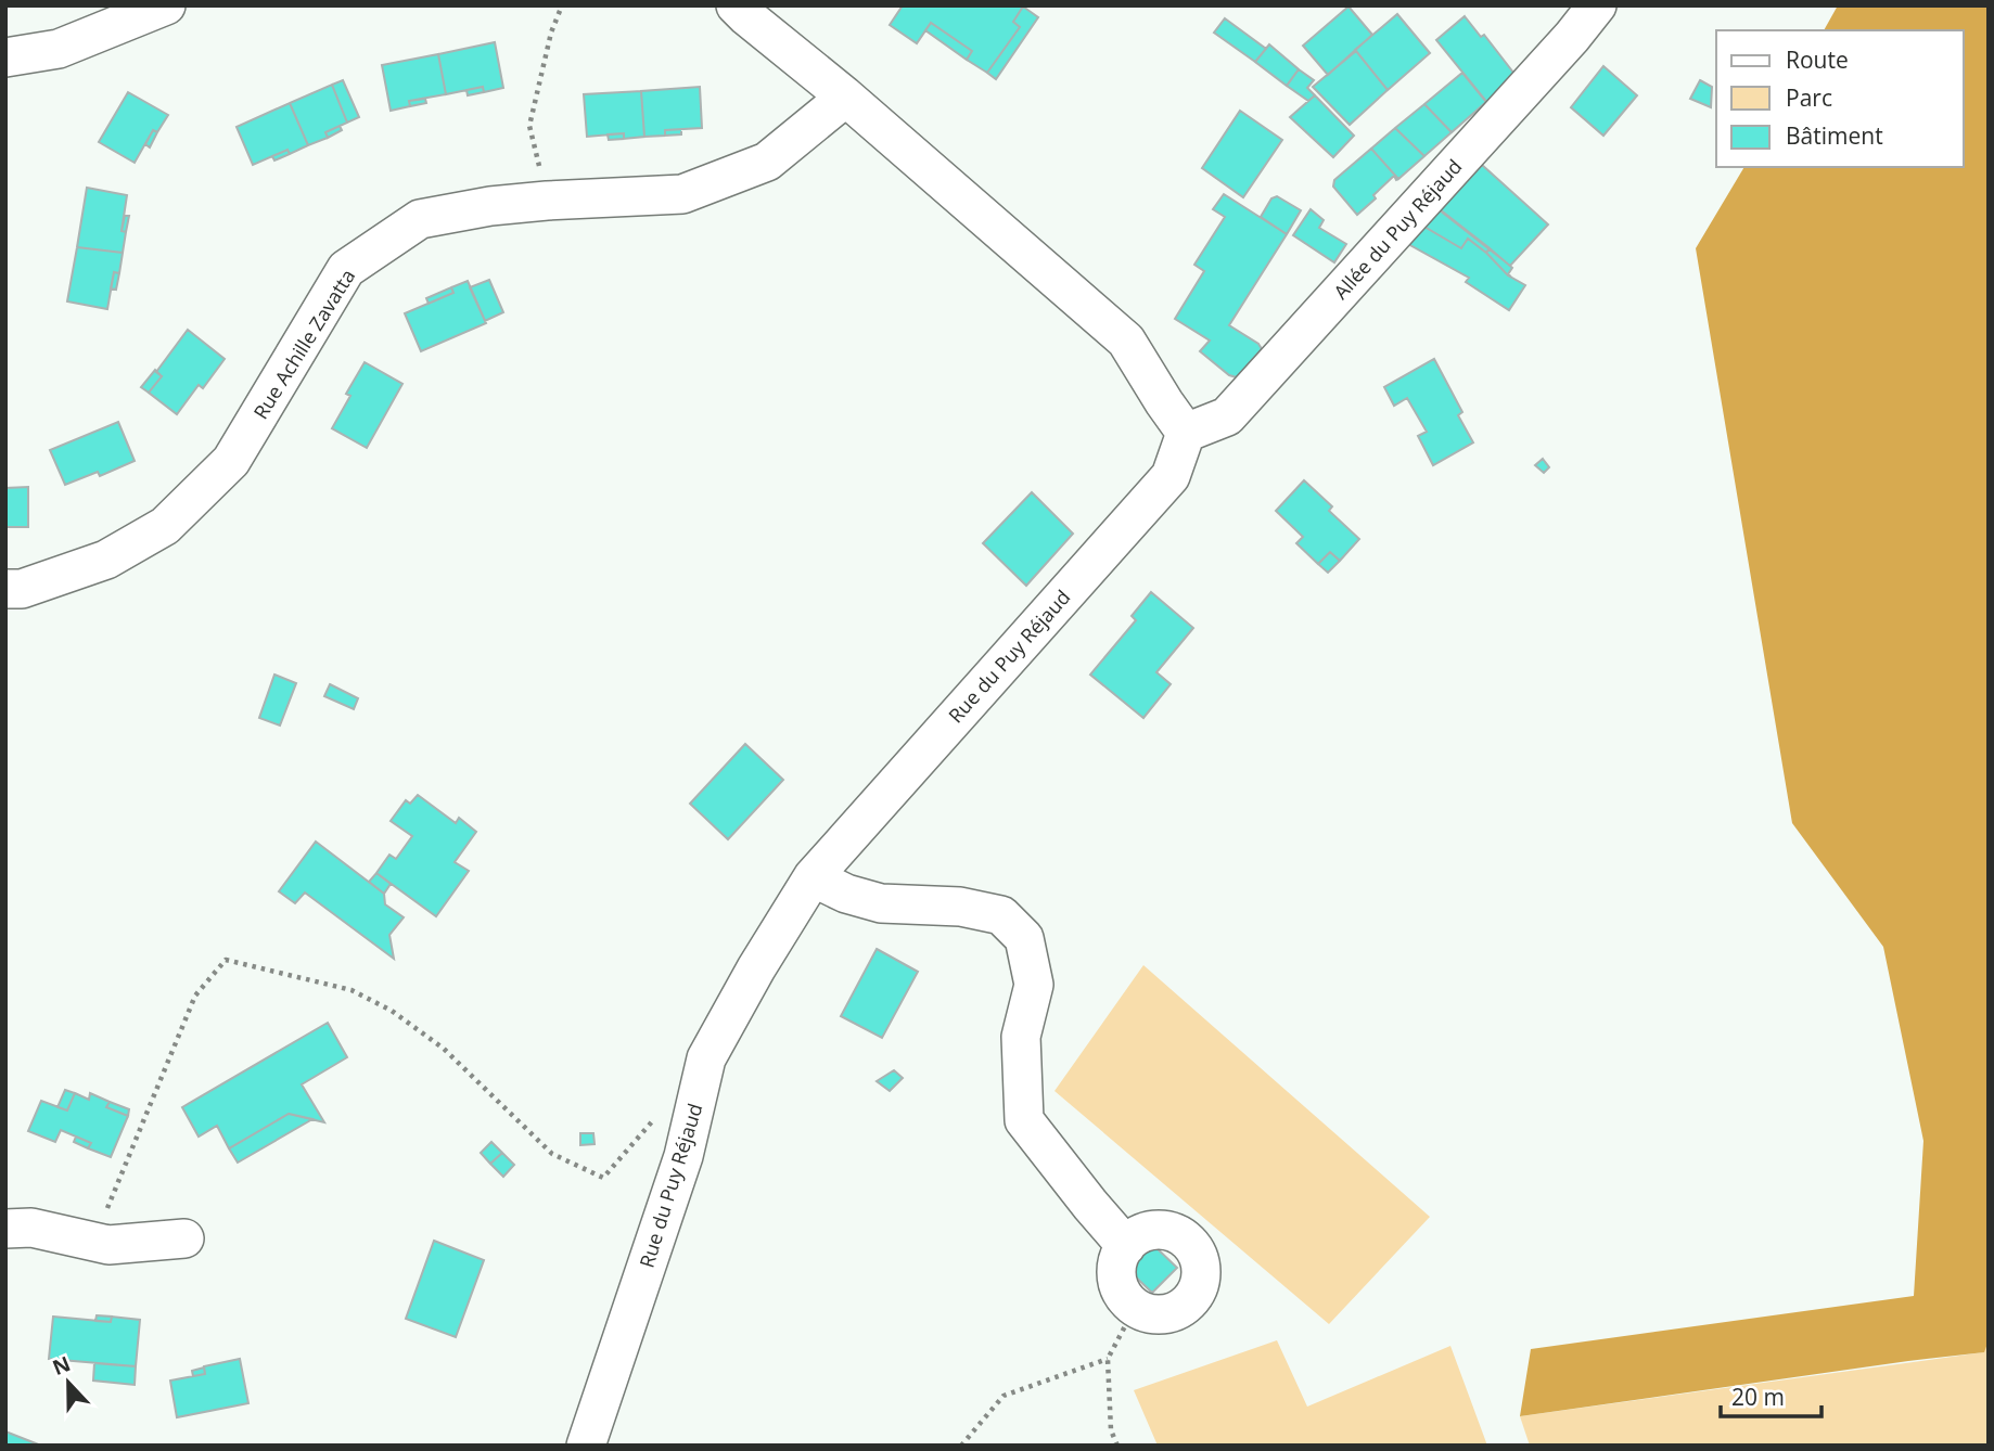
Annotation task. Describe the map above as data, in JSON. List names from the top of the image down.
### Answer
{
  "streets": {
    "street": ["Allée du Puy Réjaud", "Rue Achille Zavatta", "Rue du Puy Réjaud"]
  },
  "crossings": [
    ["Allée du Puy Réjaud", "Rue du Puy Réjaud"]
  ],
  "legend": ["Route", "Parc", "Bâtiment"],
  "scale_bar": "20 m",
  "north": "top"
}
